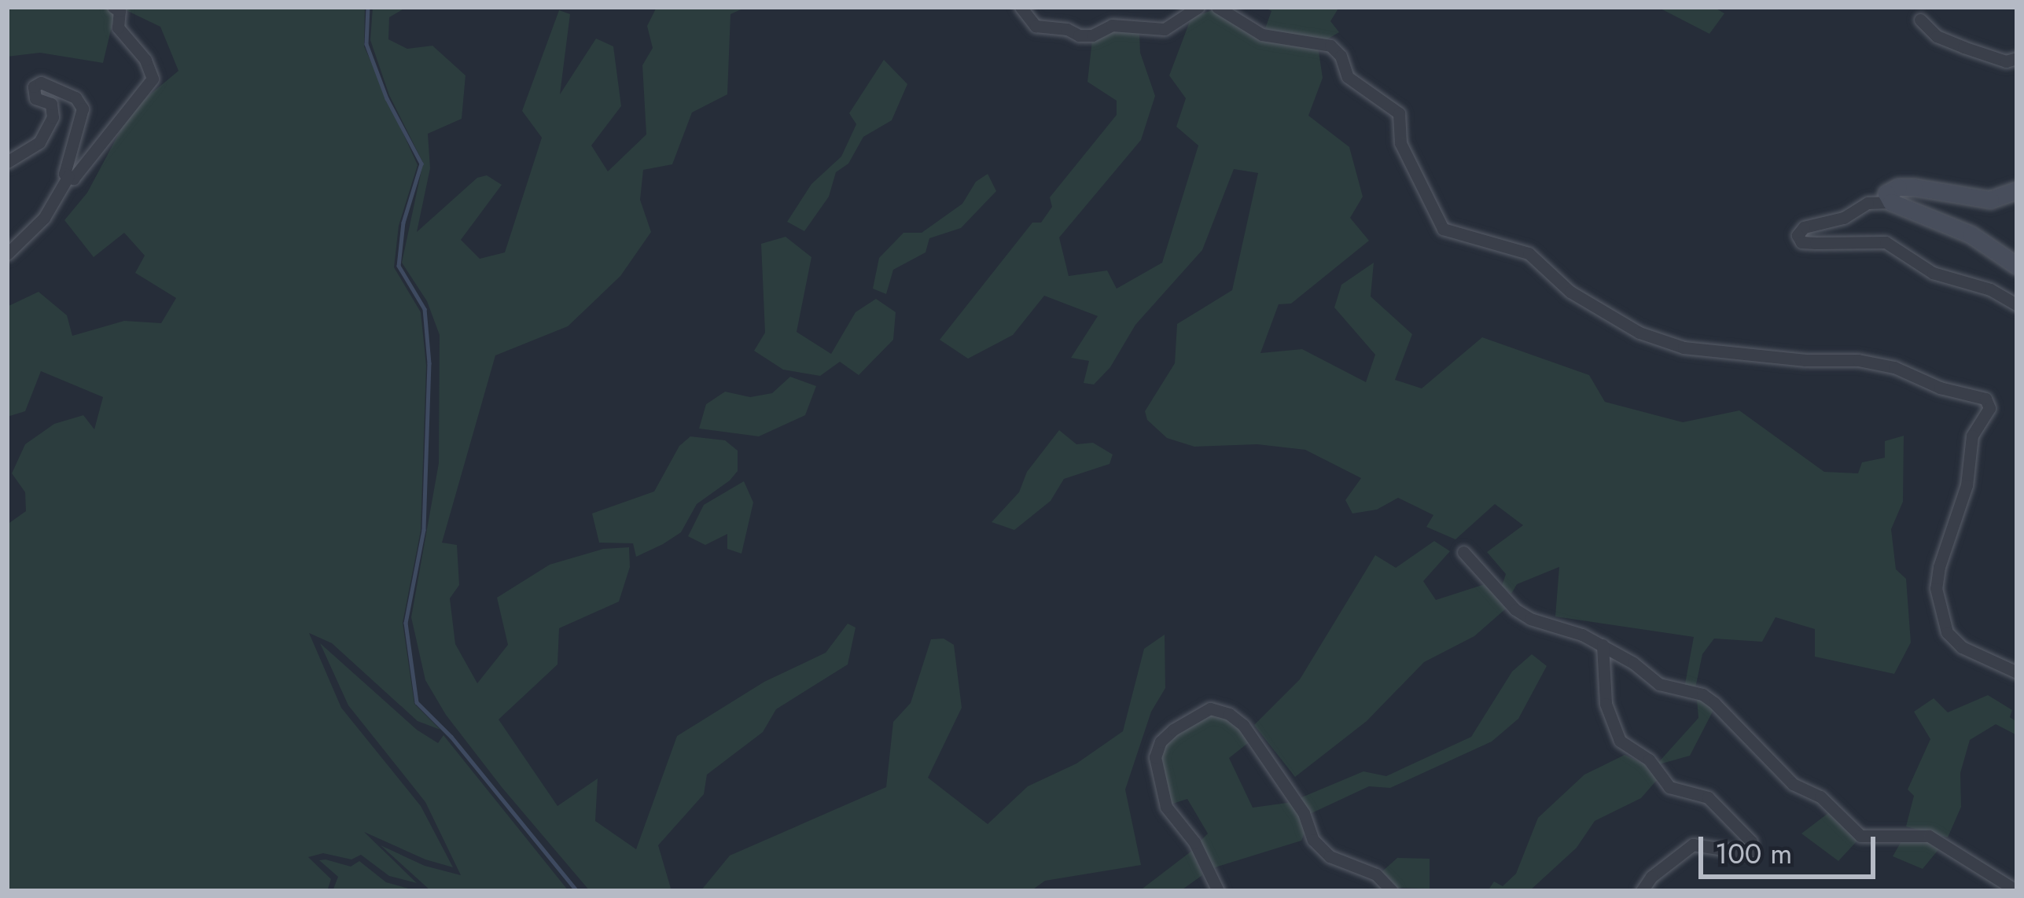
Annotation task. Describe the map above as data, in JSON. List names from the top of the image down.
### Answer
{
  "scale_bar": "100 m"
}
